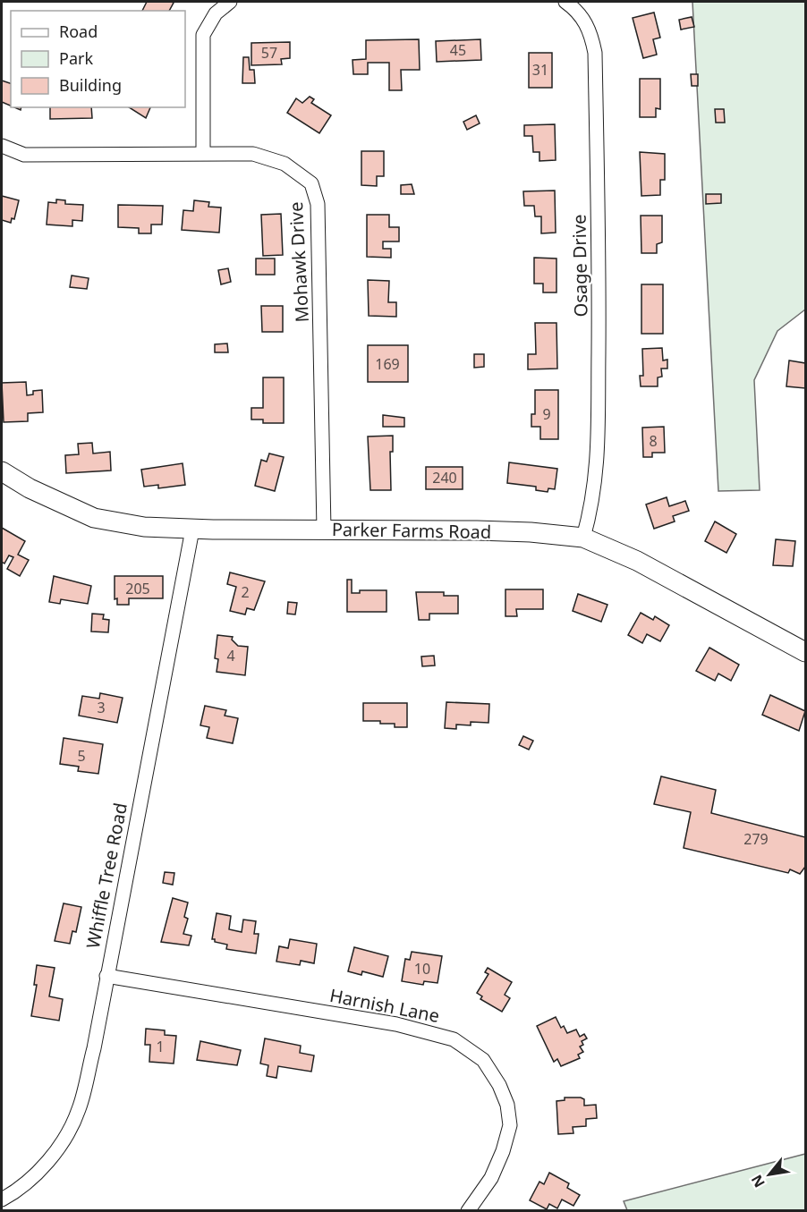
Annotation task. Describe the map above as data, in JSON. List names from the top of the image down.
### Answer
{
  "streets": {
    "street": [
      "Mohawk Drive",
      "Osage Drive",
      "Parker Farms Road",
      "Whiffle Tree Road",
      "Harnish Lane"
    ]
  },
  "crossings": [
    ["Mohawk Drive", "Parker Farms Road"],
    ["Osage Drive", "Parker Farms Road"],
    ["Parker Farms Road", "Whiffle Tree Road"],
    ["Whiffle Tree Road", "Harnish Lane"]
  ],
  "house_numbers": [
    "45",
    "57",
    "31",
    "169",
    "9",
    "8",
    "240",
    "205",
    "2",
    "4",
    "3",
    "5",
    "279",
    "10",
    "1"
  ],
  "legend": ["Road", "Park", "Building"],
  "north": "bottom left"
}
